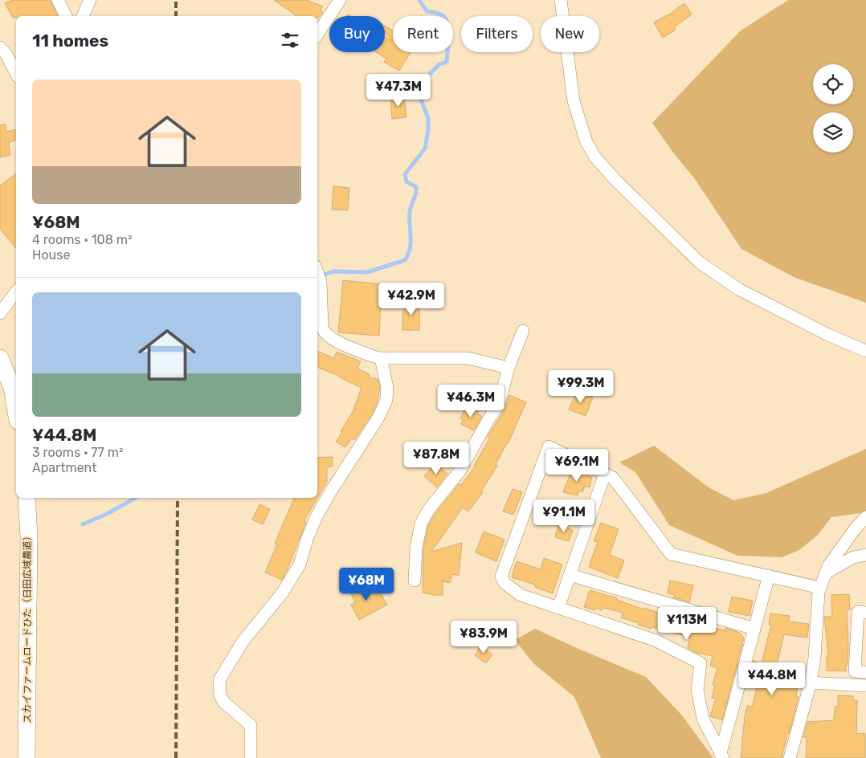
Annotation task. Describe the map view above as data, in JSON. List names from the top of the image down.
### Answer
{
  "streets": {
    "street": ["スカイファームロードひた（日田広域農道）"]
  },
  "page": {
    "chip": [
      "Buy",
      "Rent",
      "Filters",
      "New"
    ],
    "heading": "11 homes",
    "list": [
      {
        "name": "¥68M",
        "note": "4 rooms · 108 m² · House"
      },
      {
        "name": "¥44.8M",
        "note": "3 rooms · 77 m² · Apartment"
      }
    ],
    "price": [
      "¥47.3M",
      "¥42.9M",
      "¥99.3M",
      "¥46.3M",
      "¥87.8M",
      "¥69.1M",
      "¥91.1M",
      "¥68M",
      "¥113M",
      "¥83.9M",
      "¥44.8M"
    ]
  }
}
